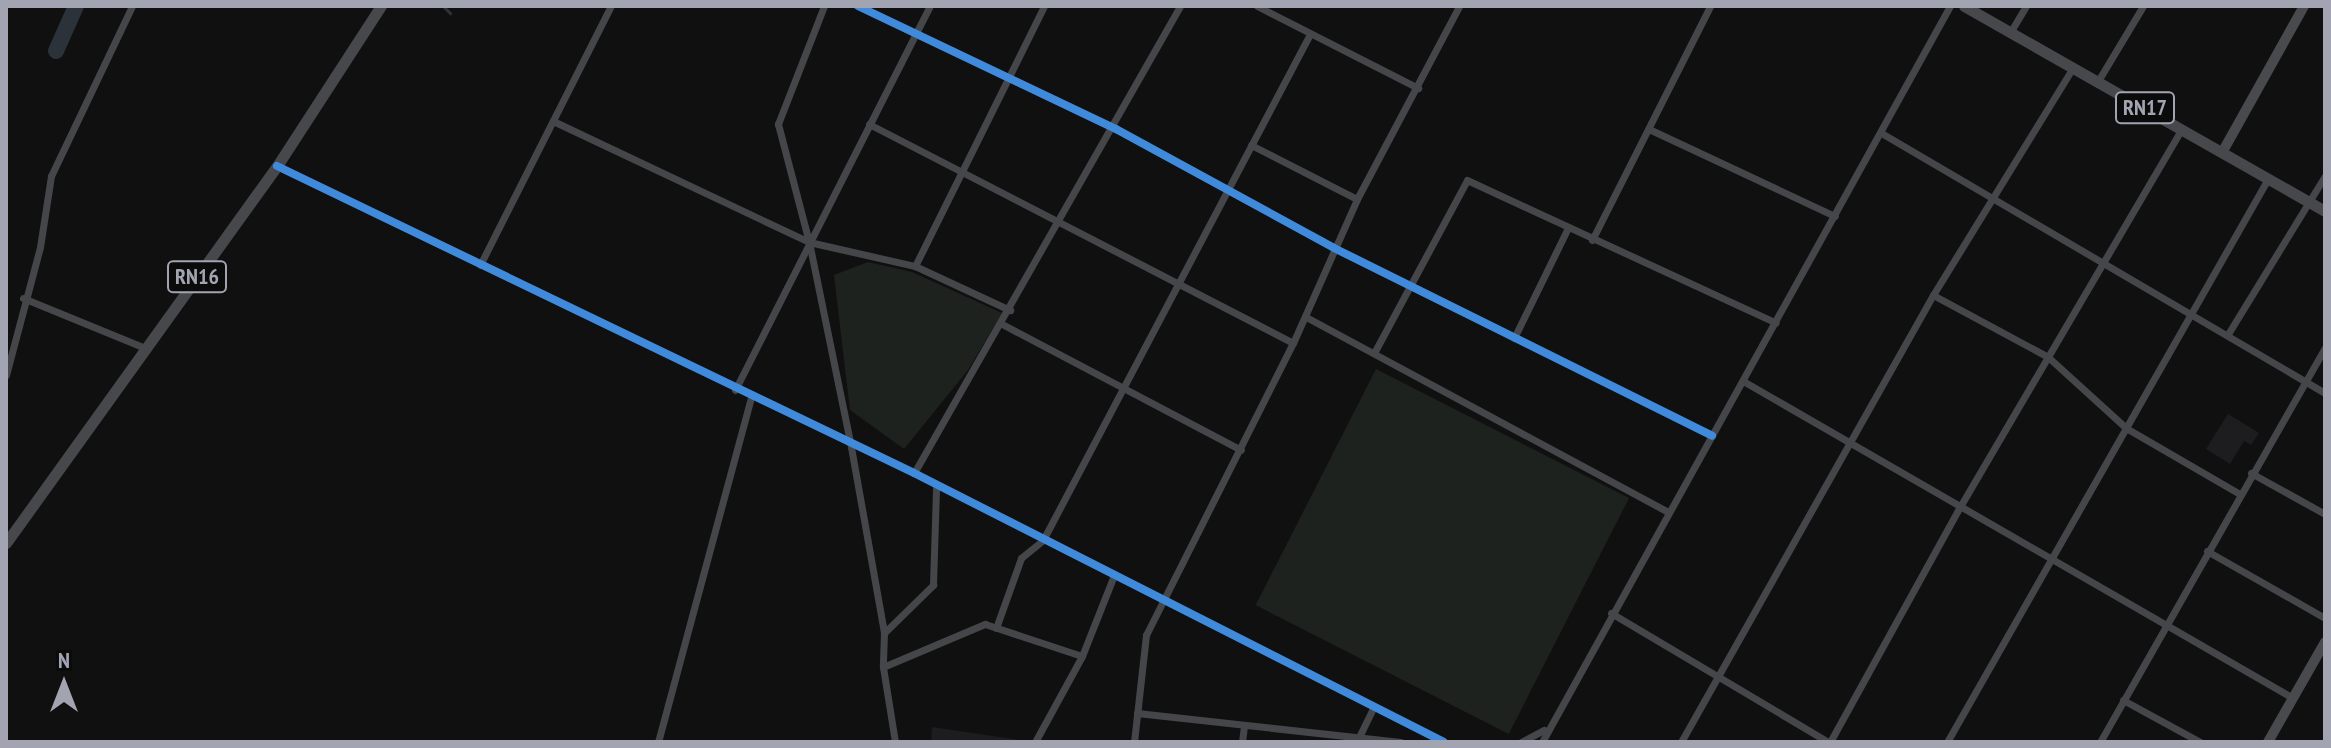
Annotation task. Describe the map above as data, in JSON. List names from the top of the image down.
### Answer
{
  "streets": {
    "main road": ["RN17", "RN16"]
  },
  "north": "top"
}
